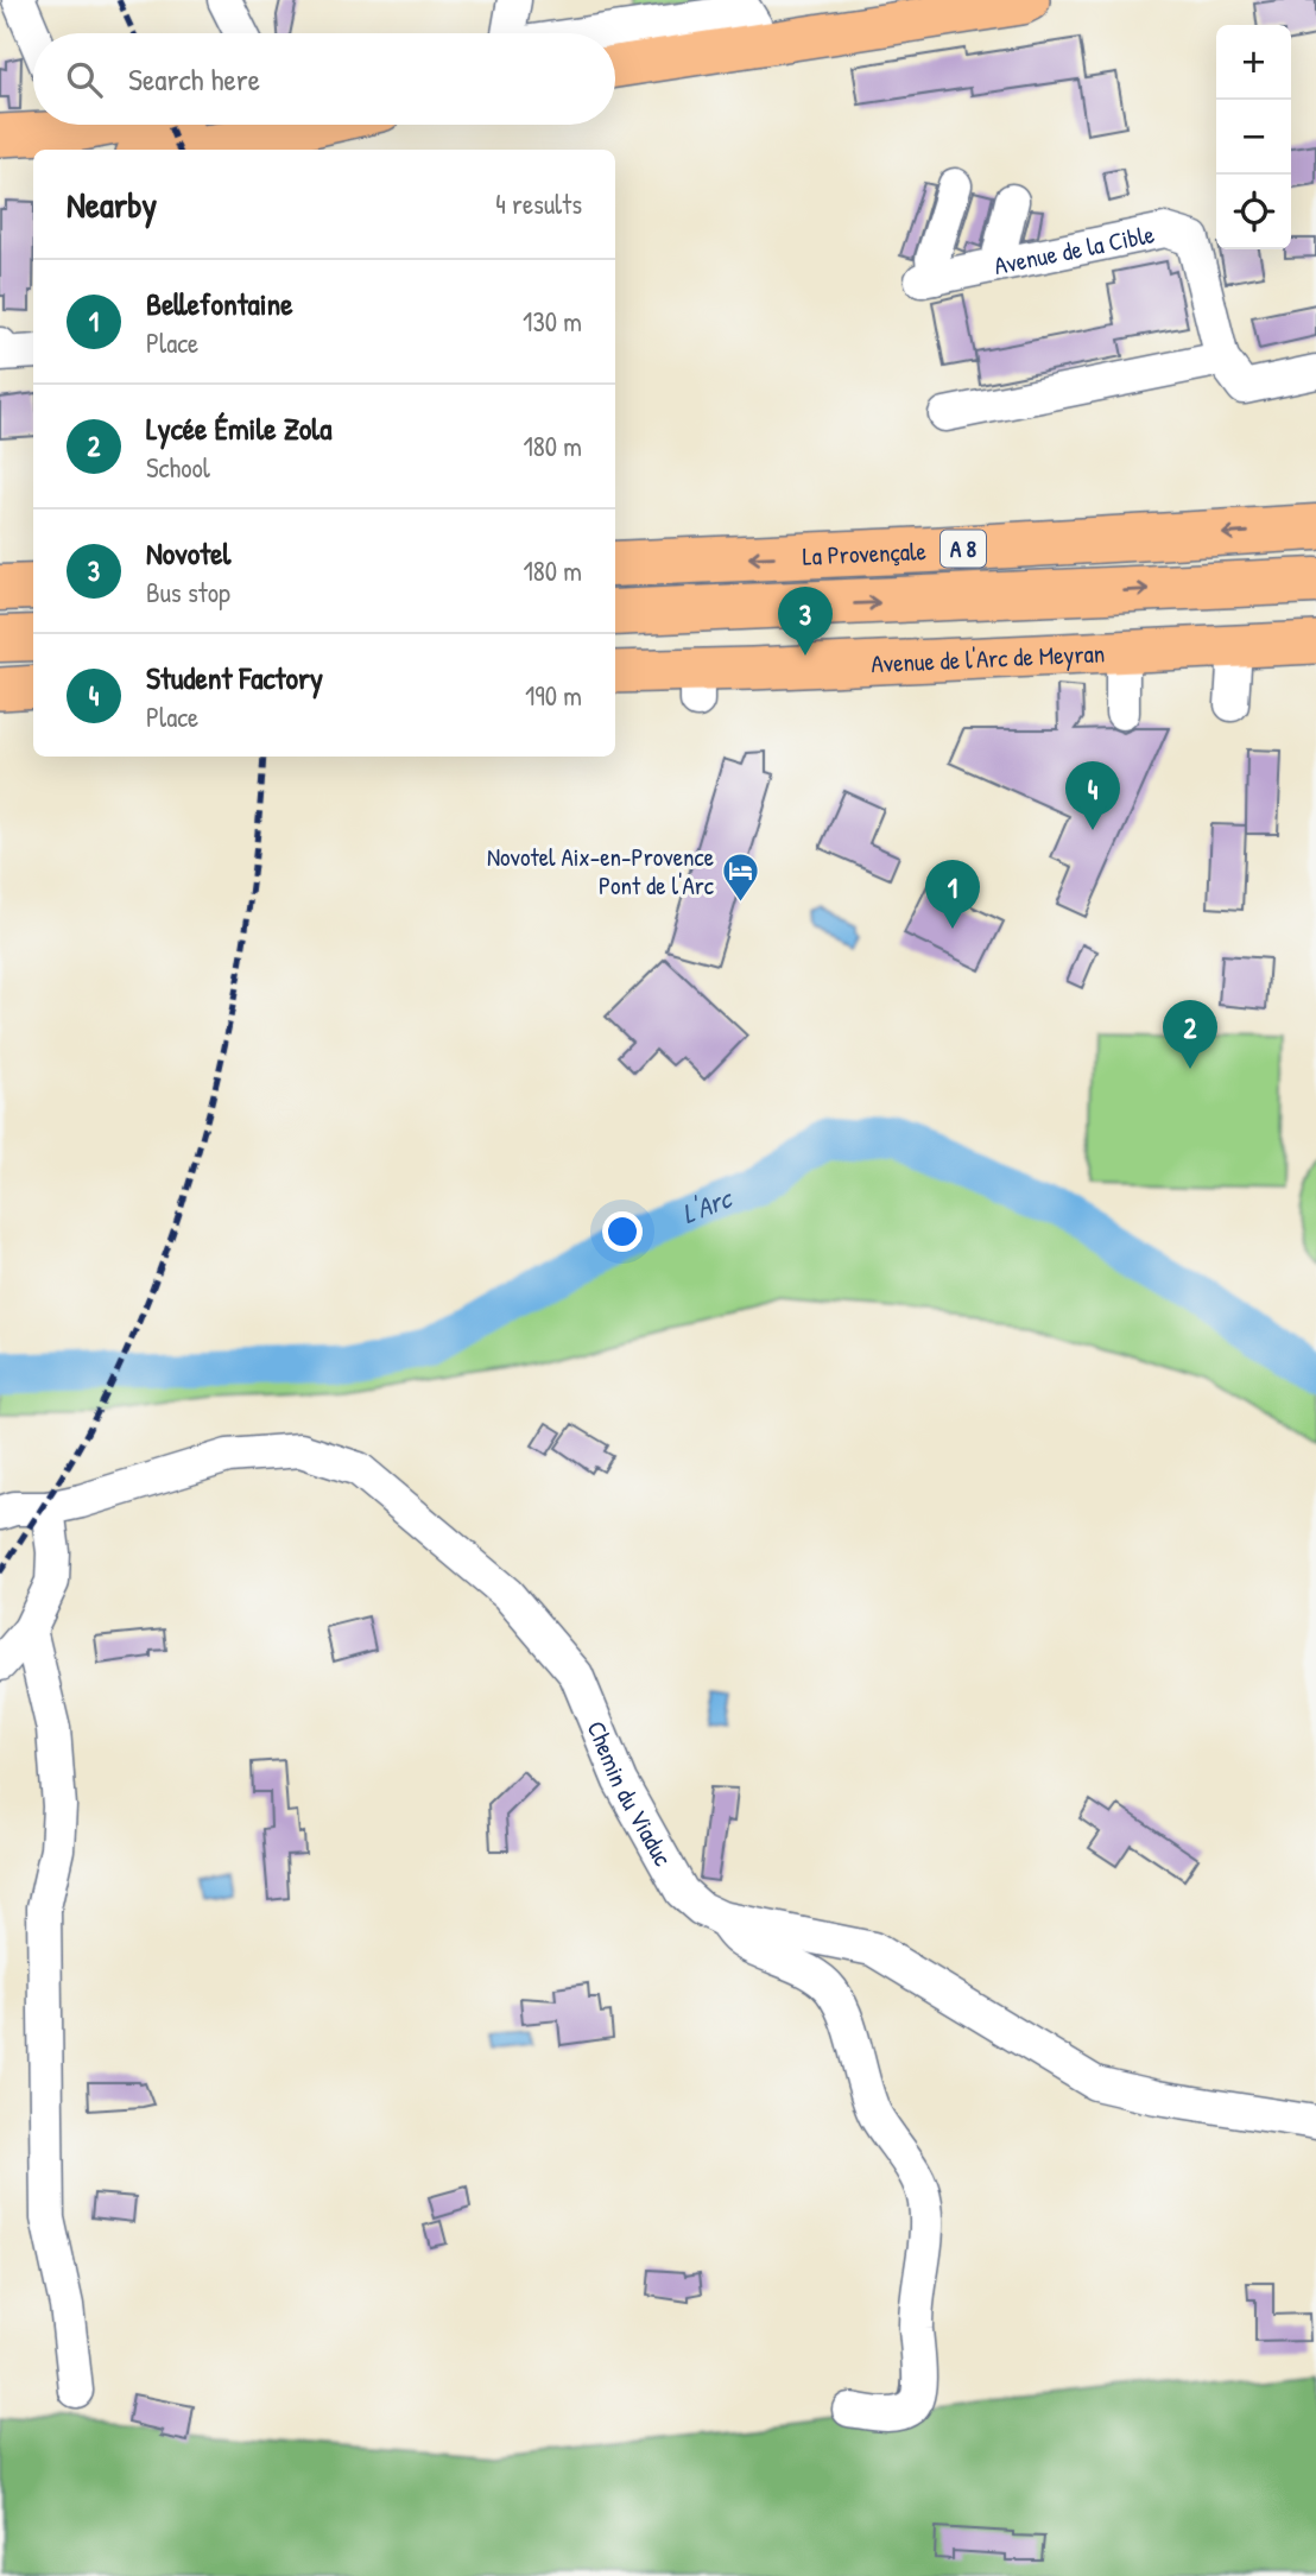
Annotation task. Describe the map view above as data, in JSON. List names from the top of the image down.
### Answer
{
  "streets": {
    "highway": ["A 8", "La Provençale"],
    "main road": ["Avenue de l'Arc de Meyran"],
    "street": ["Avenue de la Cible", "Chemin du Viaduc"]
  },
  "water": ["L'Arc"],
  "places": {
    "hotel": ["Novotel Aix-en-Provence Pont de l'Arc"]
  },
  "page": {
    "map_buttons": ["+", "−"],
    "search": "Search here",
    "heading": ["Nearby", "4 results"],
    "list": [
      {
        "mark": "1",
        "name": "Bellefontaine",
        "note": "Place",
        "value": "130 m"
      },
      {
        "mark": "2",
        "name": "Lycée Émile Zola",
        "note": "School",
        "value": "180 m"
      },
      {
        "mark": "3",
        "name": "Novotel",
        "note": "Bus stop",
        "value": "180 m"
      },
      {
        "mark": "4",
        "name": "Student Factory",
        "note": "Place",
        "value": "190 m"
      }
    ],
    "pins": [
      "3",
      "4",
      "1",
      "2"
    ]
  }
}
